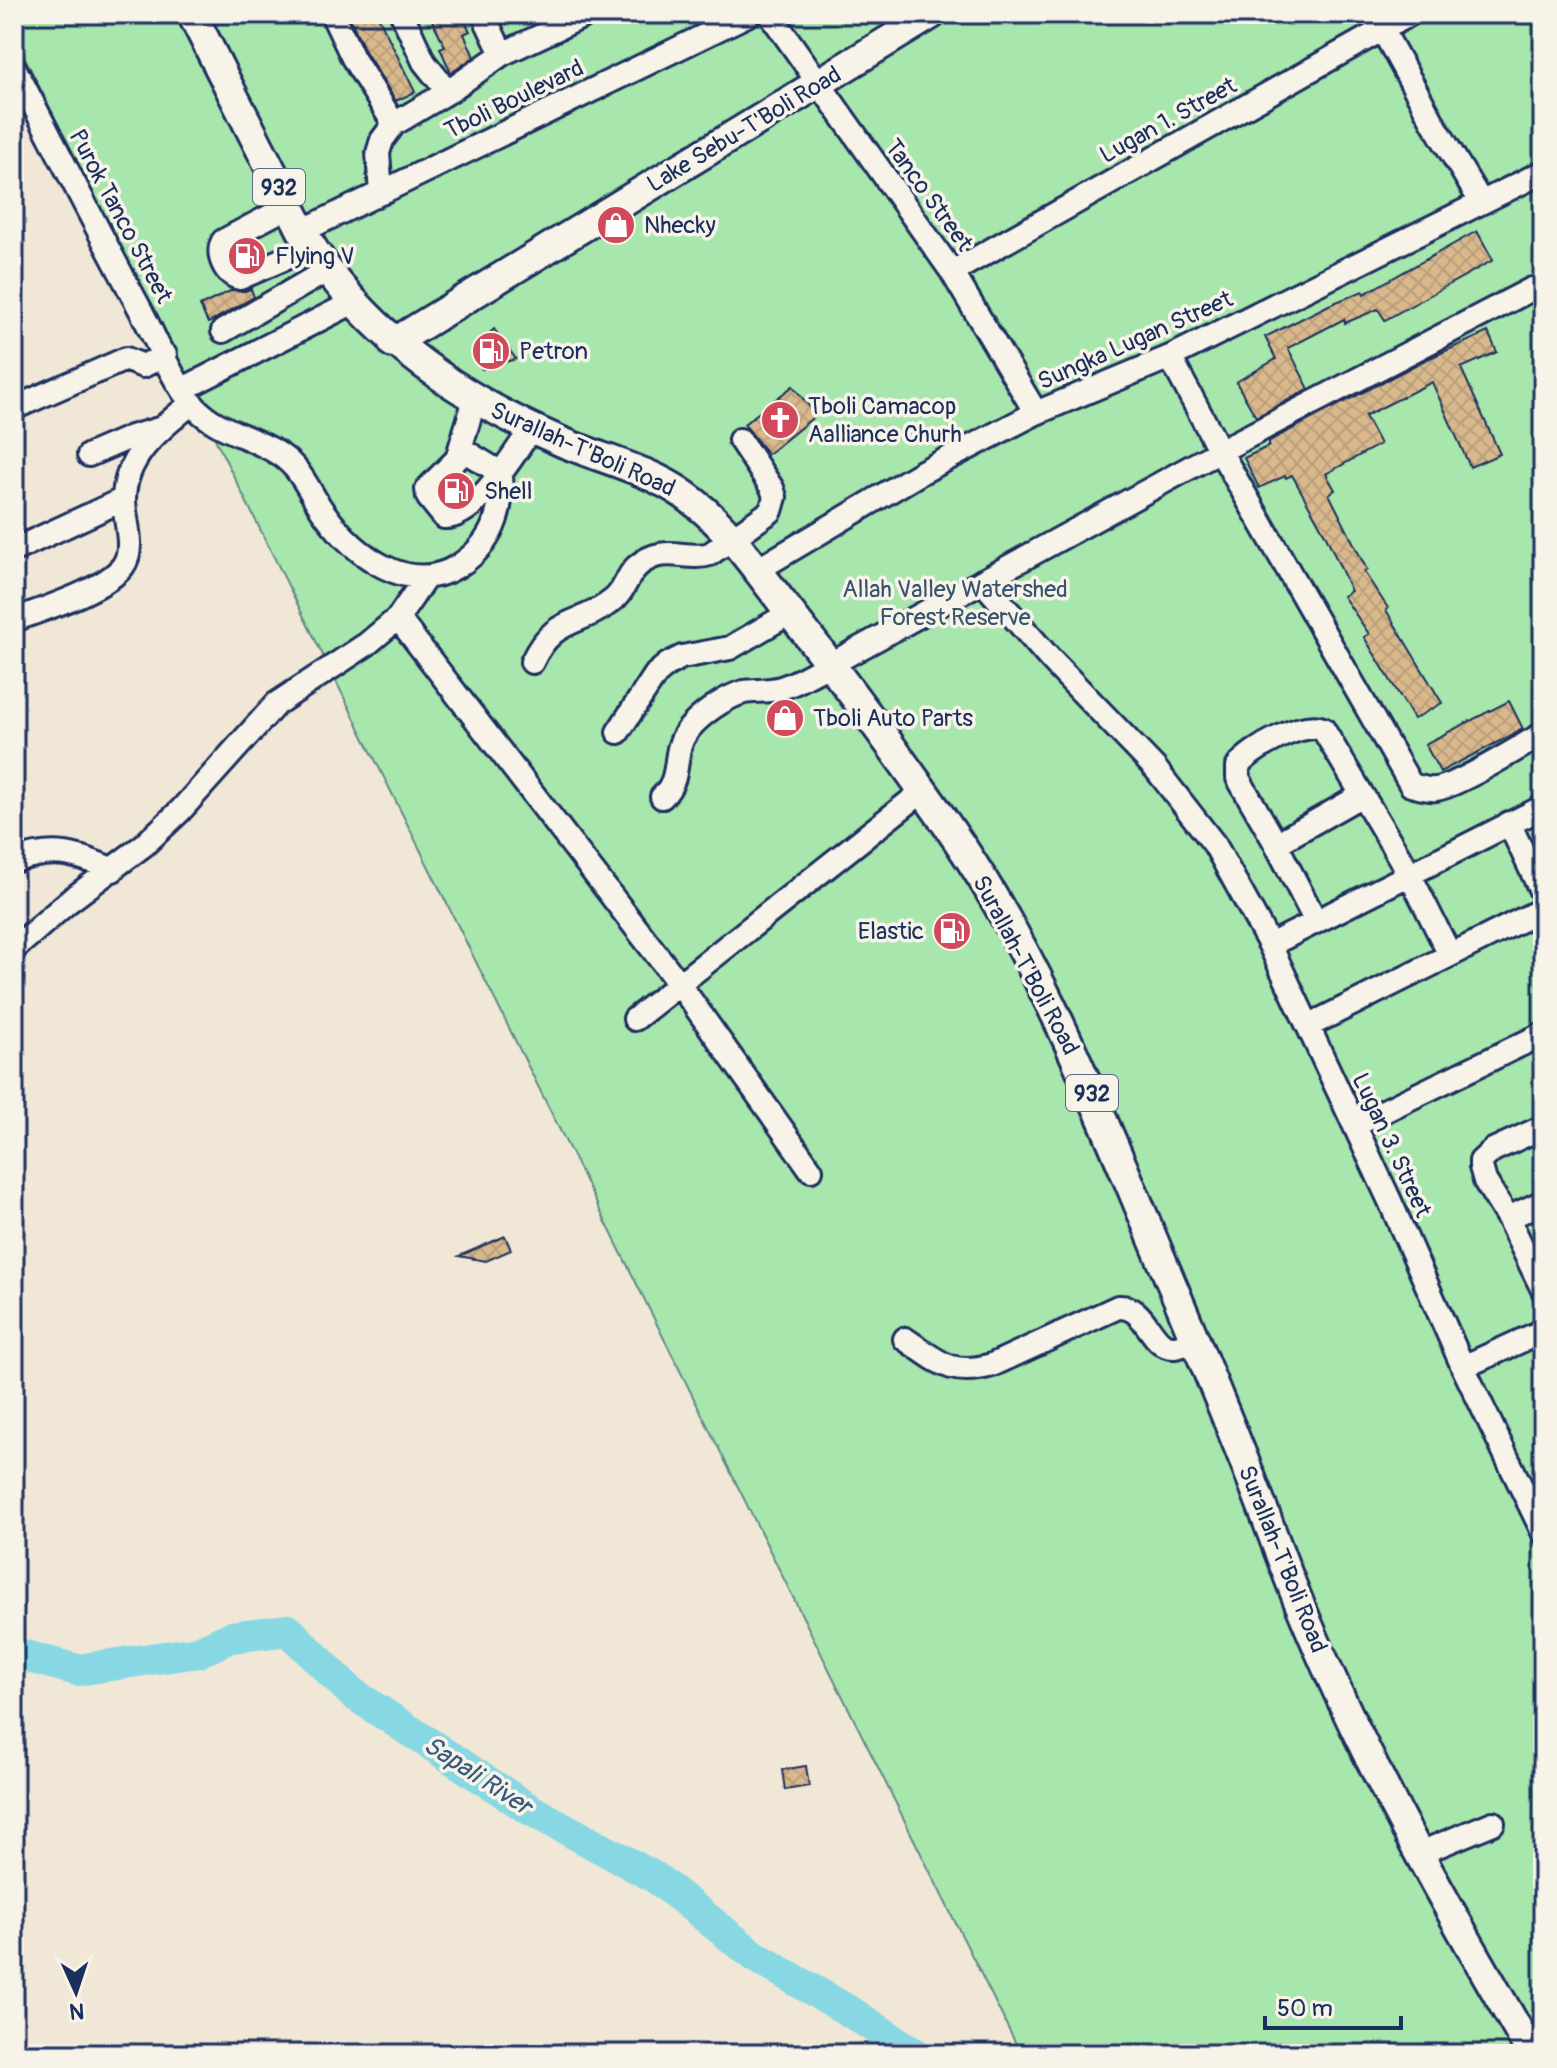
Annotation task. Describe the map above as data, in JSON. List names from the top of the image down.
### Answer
{
  "streets": {
    "main road": ["Lake Sebu-T'Boli Road", "932", "Surallah-T'Boli Road"],
    "street": [
      "Tboli Boulevard",
      "Lugan 1. Street",
      "Tanco Street",
      "Purok Tanco Street",
      "Sungka Lugan Street",
      "Lugan 3. Street"
    ]
  },
  "crossings": [
    ["Tboli Boulevard", "932"],
    ["Lugan 1. Street", "Tanco Street"],
    ["Lake Sebu-T'Boli Road", "932"],
    ["Lake Sebu-T'Boli Road", "Tanco Street"],
    ["Lake Sebu-T'Boli Road", "Surallah-T'Boli Road"],
    ["932", "Surallah-T'Boli Road"],
    ["Tanco Street", "Sungka Lugan Street"],
    ["Sungka Lugan Street", "Surallah-T'Boli Road"]
  ],
  "water": ["Sapali River"],
  "parks": ["Allah Valley Watershed Forest Reserve"],
  "places": {
    "shop": ["Nhecky", "Tboli Auto Parts"],
    "fuel station": [
      "Flying V",
      "Petron",
      "Shell",
      "Elastic"
    ],
    "church": ["Tboli Camacop Aalliance Churh"]
  },
  "scale_bar": "50 m",
  "north": "bottom"
}
